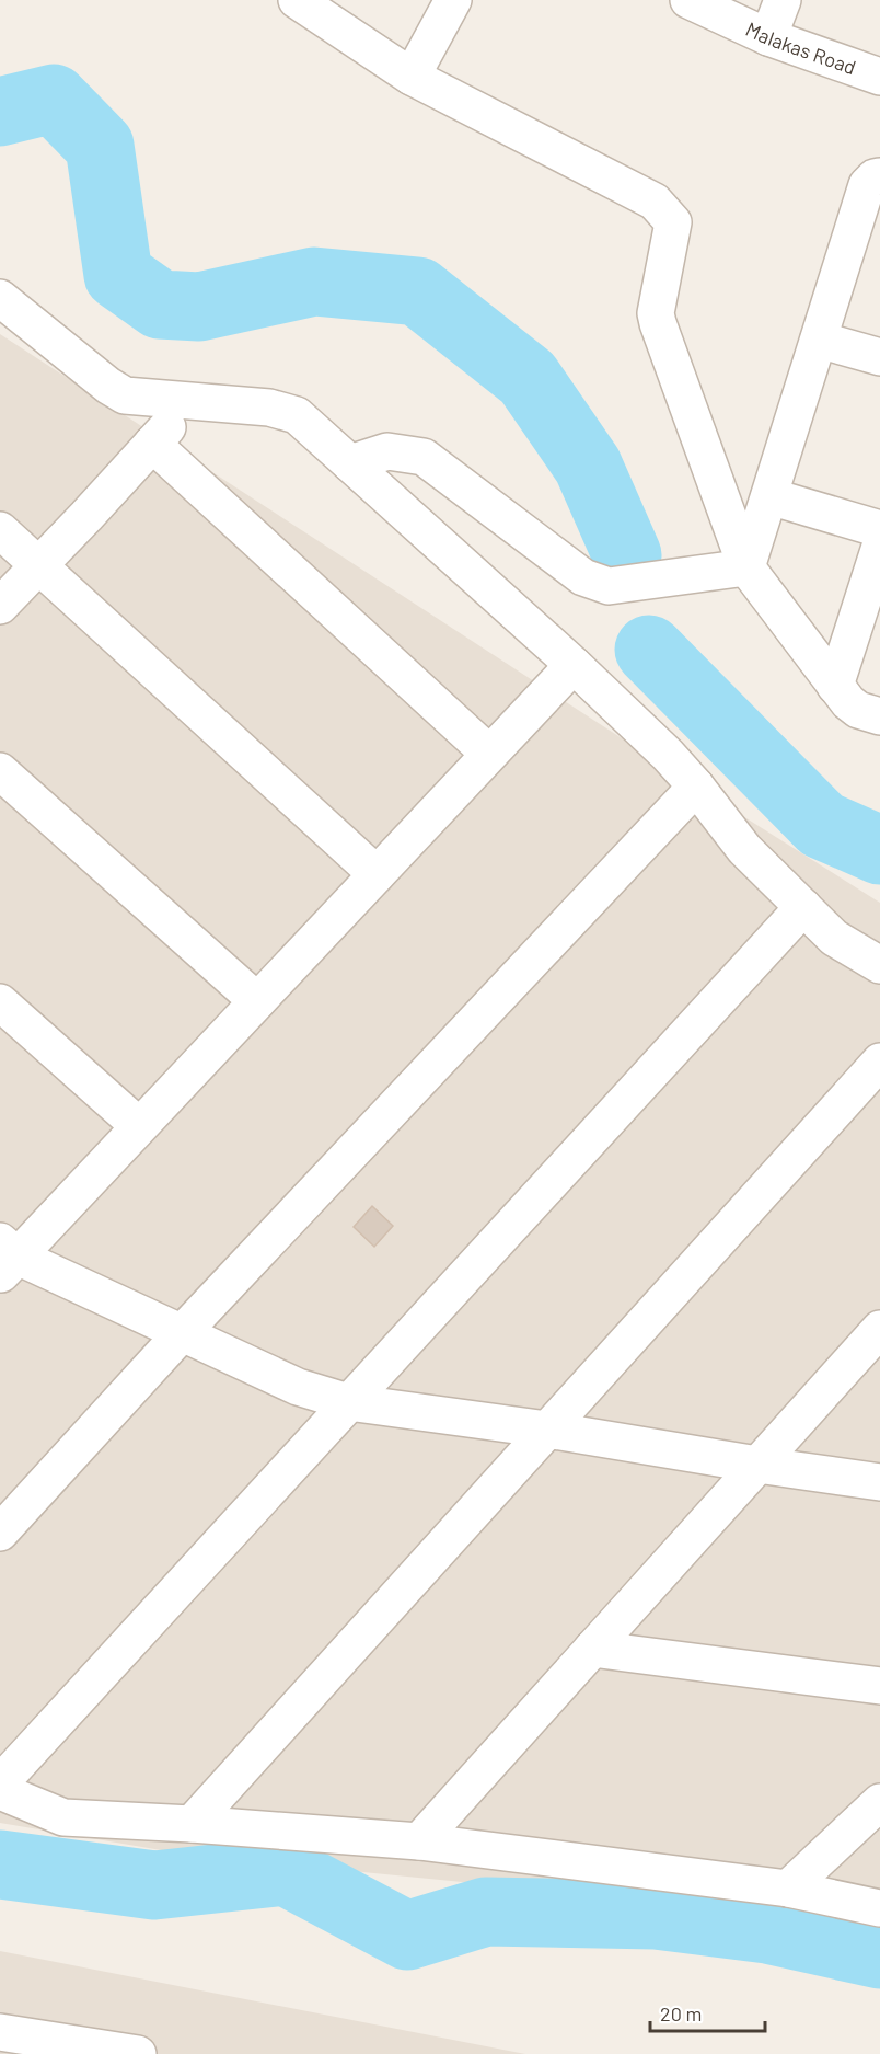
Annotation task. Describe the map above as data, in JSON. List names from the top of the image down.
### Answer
{
  "streets": {
    "street": ["Malakas Road"]
  },
  "scale_bar": "20 m"
}
